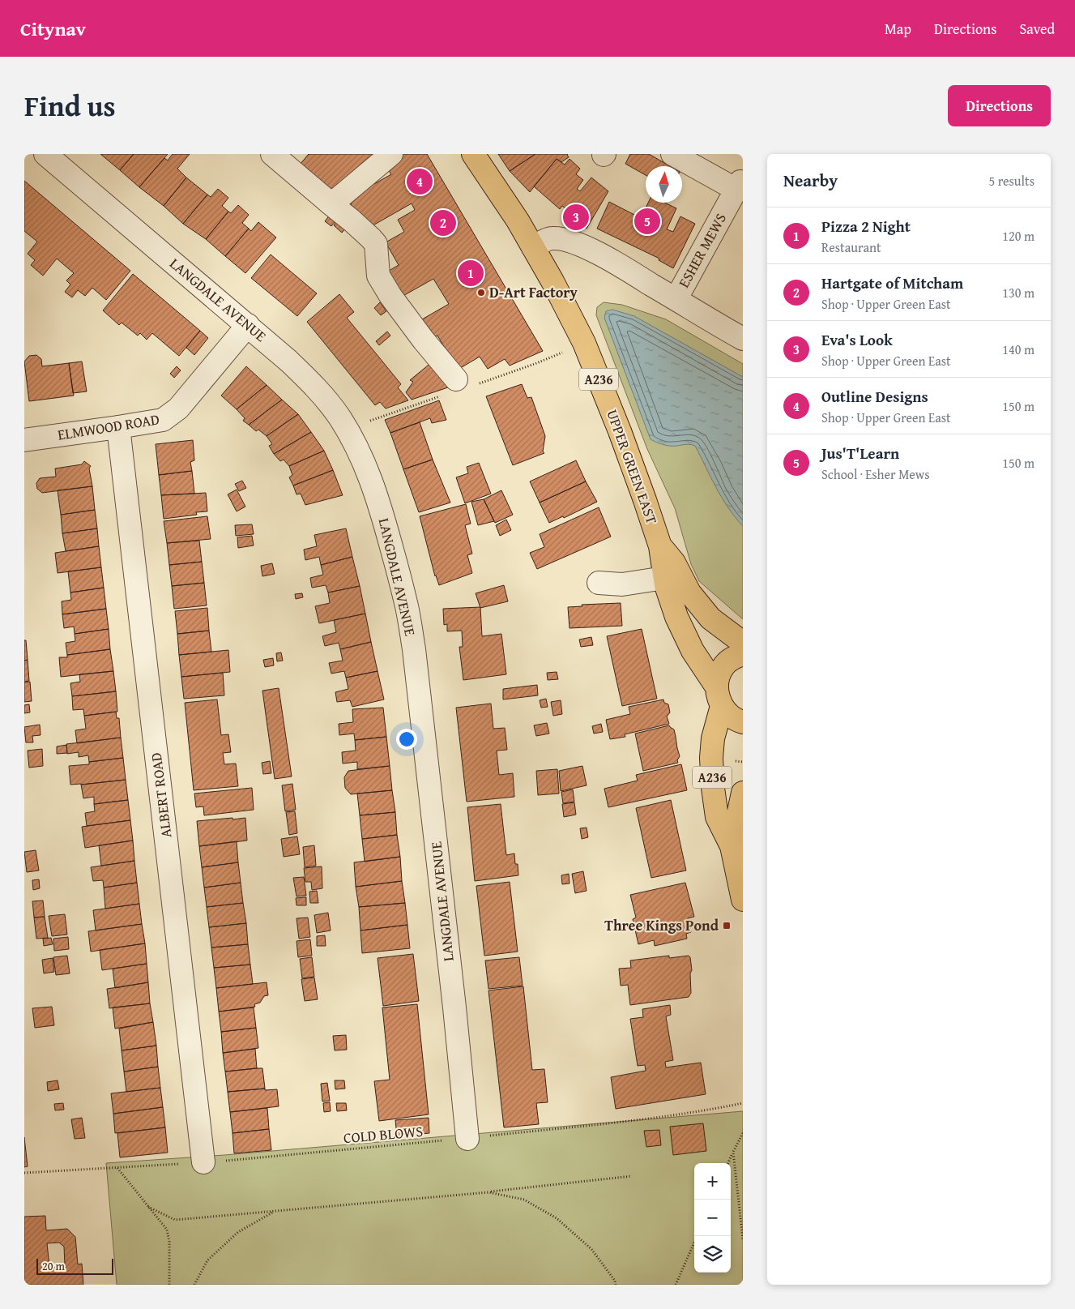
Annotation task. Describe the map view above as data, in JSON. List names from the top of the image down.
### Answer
{
  "streets": {
    "main road": ["A236", "UPPER GREEN EAST"],
    "street": [
      "ESHER MEWS",
      "LANGDALE AVENUE",
      "ELMWOOD ROAD",
      "ALBERT ROAD"
    ],
    "path": ["COLD BLOWS"]
  },
  "crossings": [
    ["LANGDALE AVENUE", "ELMWOOD ROAD"],
    ["LANGDALE AVENUE", "COLD BLOWS"],
    ["A236", "UPPER GREEN EAST"],
    ["ELMWOOD ROAD", "ALBERT ROAD"],
    ["ALBERT ROAD", "COLD BLOWS"]
  ],
  "places": {
    "other": ["D-Art Factory"],
    "transit": ["Three Kings Pond"]
  },
  "scale_bar": "20 m",
  "north": "top",
  "page": {
    "header": "Citynav",
    "nav": ["Map", "Directions", "Saved"],
    "title": "Find us",
    "buttons": "Directions",
    "heading": ["Nearby", "5 results"],
    "pins": [
      "4",
      "3",
      "5",
      "2",
      "1"
    ],
    "list": [
      {
        "mark": "1",
        "name": "Pizza 2 Night",
        "note": "Restaurant",
        "value": "120 m"
      },
      {
        "mark": "2",
        "name": "Hartgate of Mitcham",
        "note": "Shop · Upper Green East",
        "value": "130 m"
      },
      {
        "mark": "3",
        "name": "Eva's Look",
        "note": "Shop · Upper Green East",
        "value": "140 m"
      },
      {
        "mark": "4",
        "name": "Outline Designs",
        "note": "Shop · Upper Green East",
        "value": "150 m"
      },
      {
        "mark": "5",
        "name": "Jus'T'Learn",
        "note": "School · Esher Mews",
        "value": "150 m"
      }
    ],
    "map_buttons": ["+", "−"],
    "scale": "20 m"
  }
}
